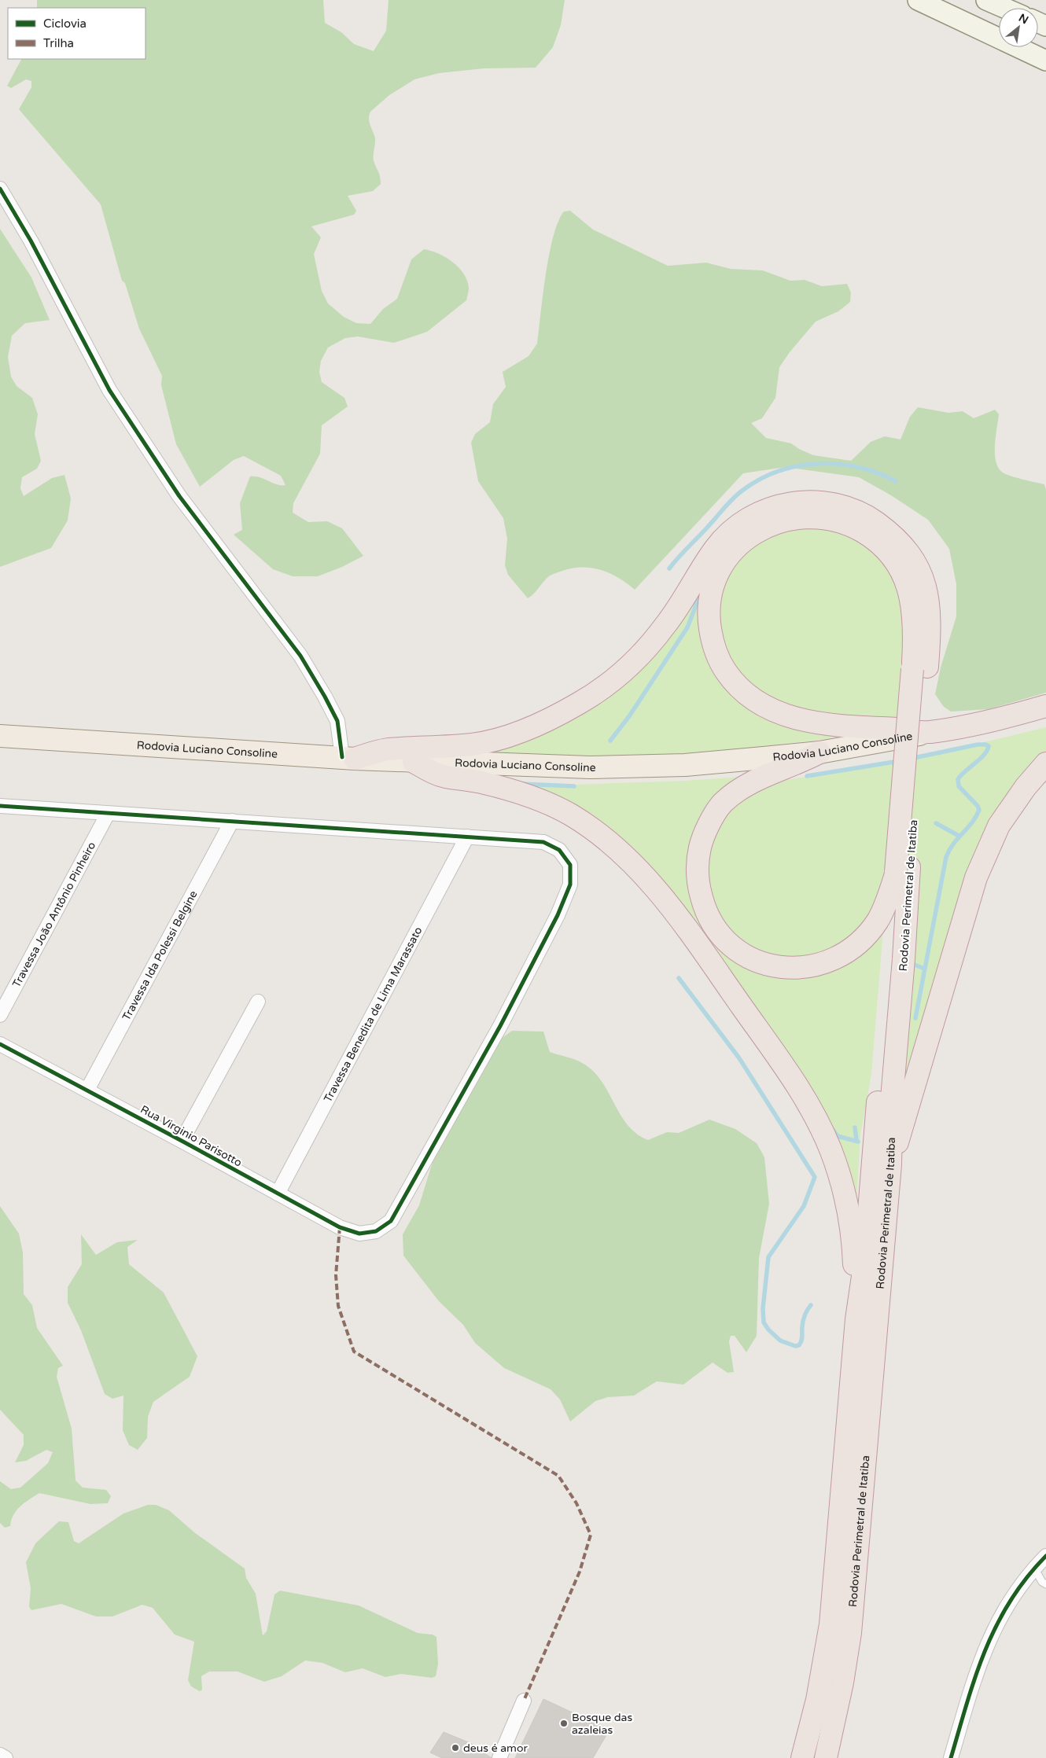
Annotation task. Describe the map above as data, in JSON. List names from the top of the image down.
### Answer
{
  "streets": {
    "highway": ["Rodovia Luciano Consoline", "Rodovia Perimetral de Itatiba"],
    "street": [
      "Travessa João Antônio Pinheiro",
      "Travessa Ida Polessi Belgine",
      "Travessa Benedita de Lima Marassato",
      "Rua Virginio Parisotto"
    ]
  },
  "crossings": [
    ["Travessa Ida Polessi Belgine", "Rua Virginio Parisotto"],
    ["Travessa Benedita de Lima Marassato", "Rua Virginio Parisotto"]
  ],
  "places": ["Bosque das azaleias", "deus é amor"],
  "legend": ["Ciclovia", "Trilha"],
  "north": "top right"
}
